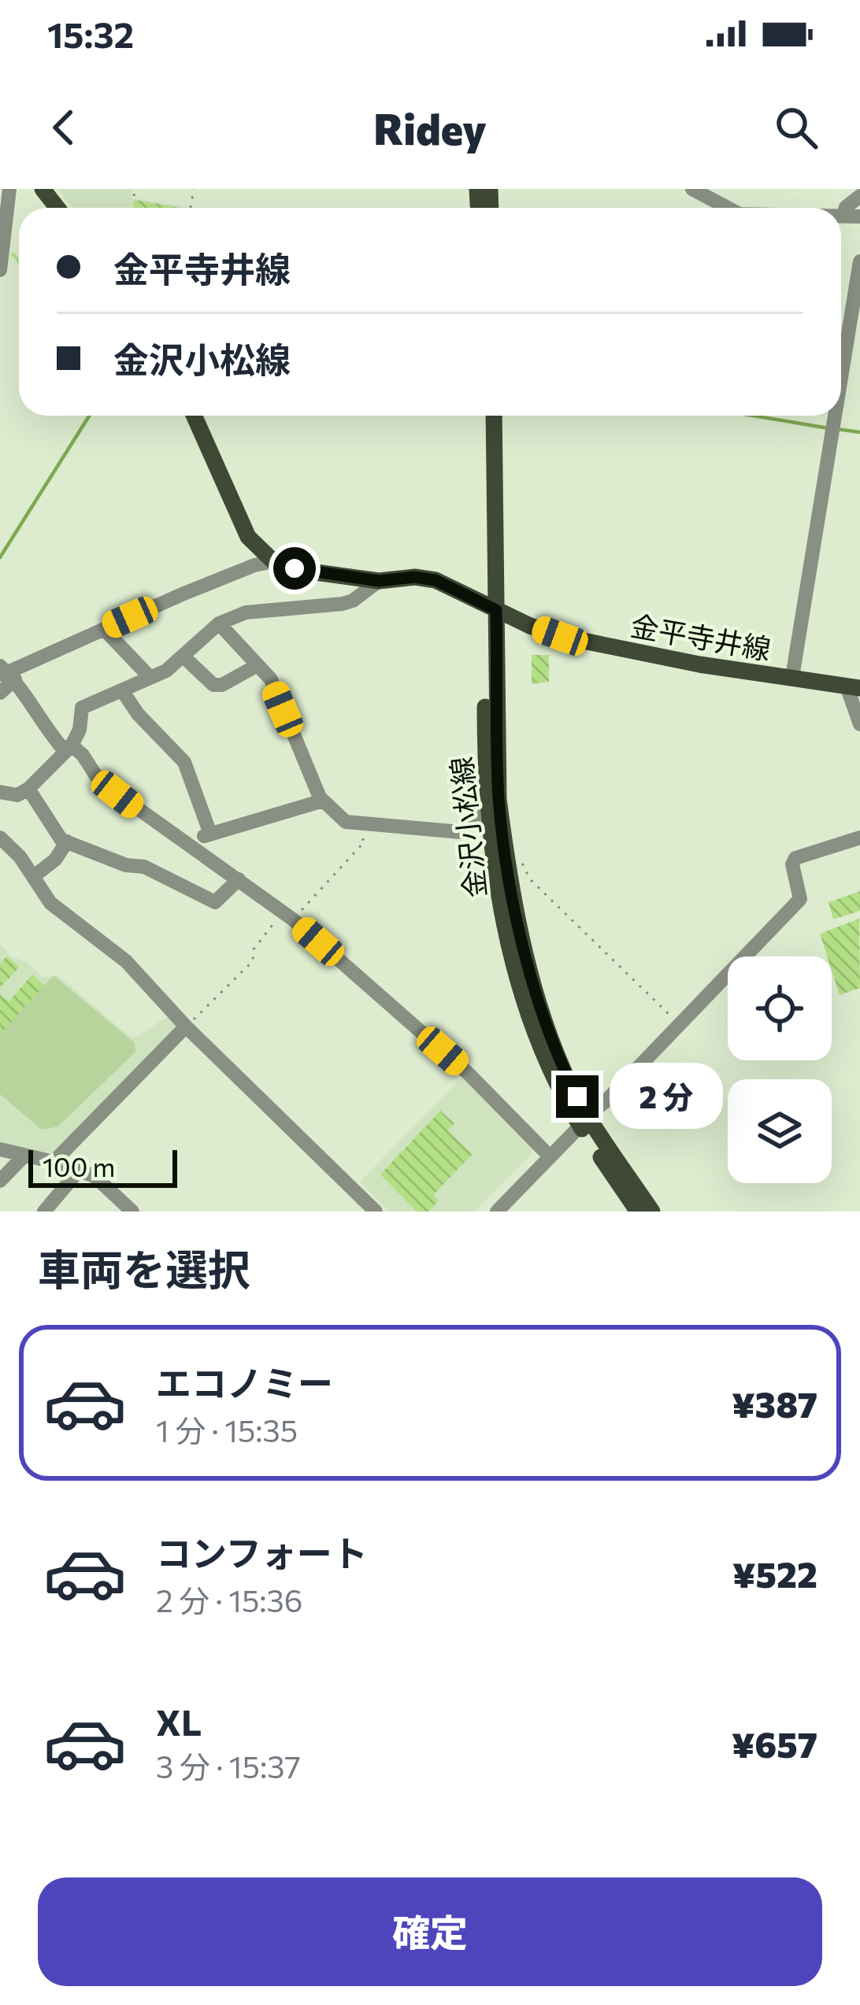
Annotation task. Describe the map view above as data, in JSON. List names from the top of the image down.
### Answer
{
  "streets": {
    "main road": ["金平寺井線", "金沢小松線"]
  },
  "crossings": [
    ["金平寺井線", "金沢小松線"]
  ],
  "scale_bar": "100 m",
  "page": {
    "status": "15:32",
    "header": "Ridey",
    "banner": ["金平寺井線", "金沢小松線"],
    "bubble": "2 分",
    "scale": "100 m",
    "heading": "車両を選択",
    "list": [
      {
        "name": "エコノミー",
        "note": "1 分 · 15:35",
        "value": "¥387"
      },
      {
        "name": "コンフォート",
        "note": "2 分 · 15:36",
        "value": "¥522"
      },
      {
        "name": "XL",
        "note": "3 分 · 15:37",
        "value": "¥657"
      }
    ],
    "buttons": "確定"
  }
}
